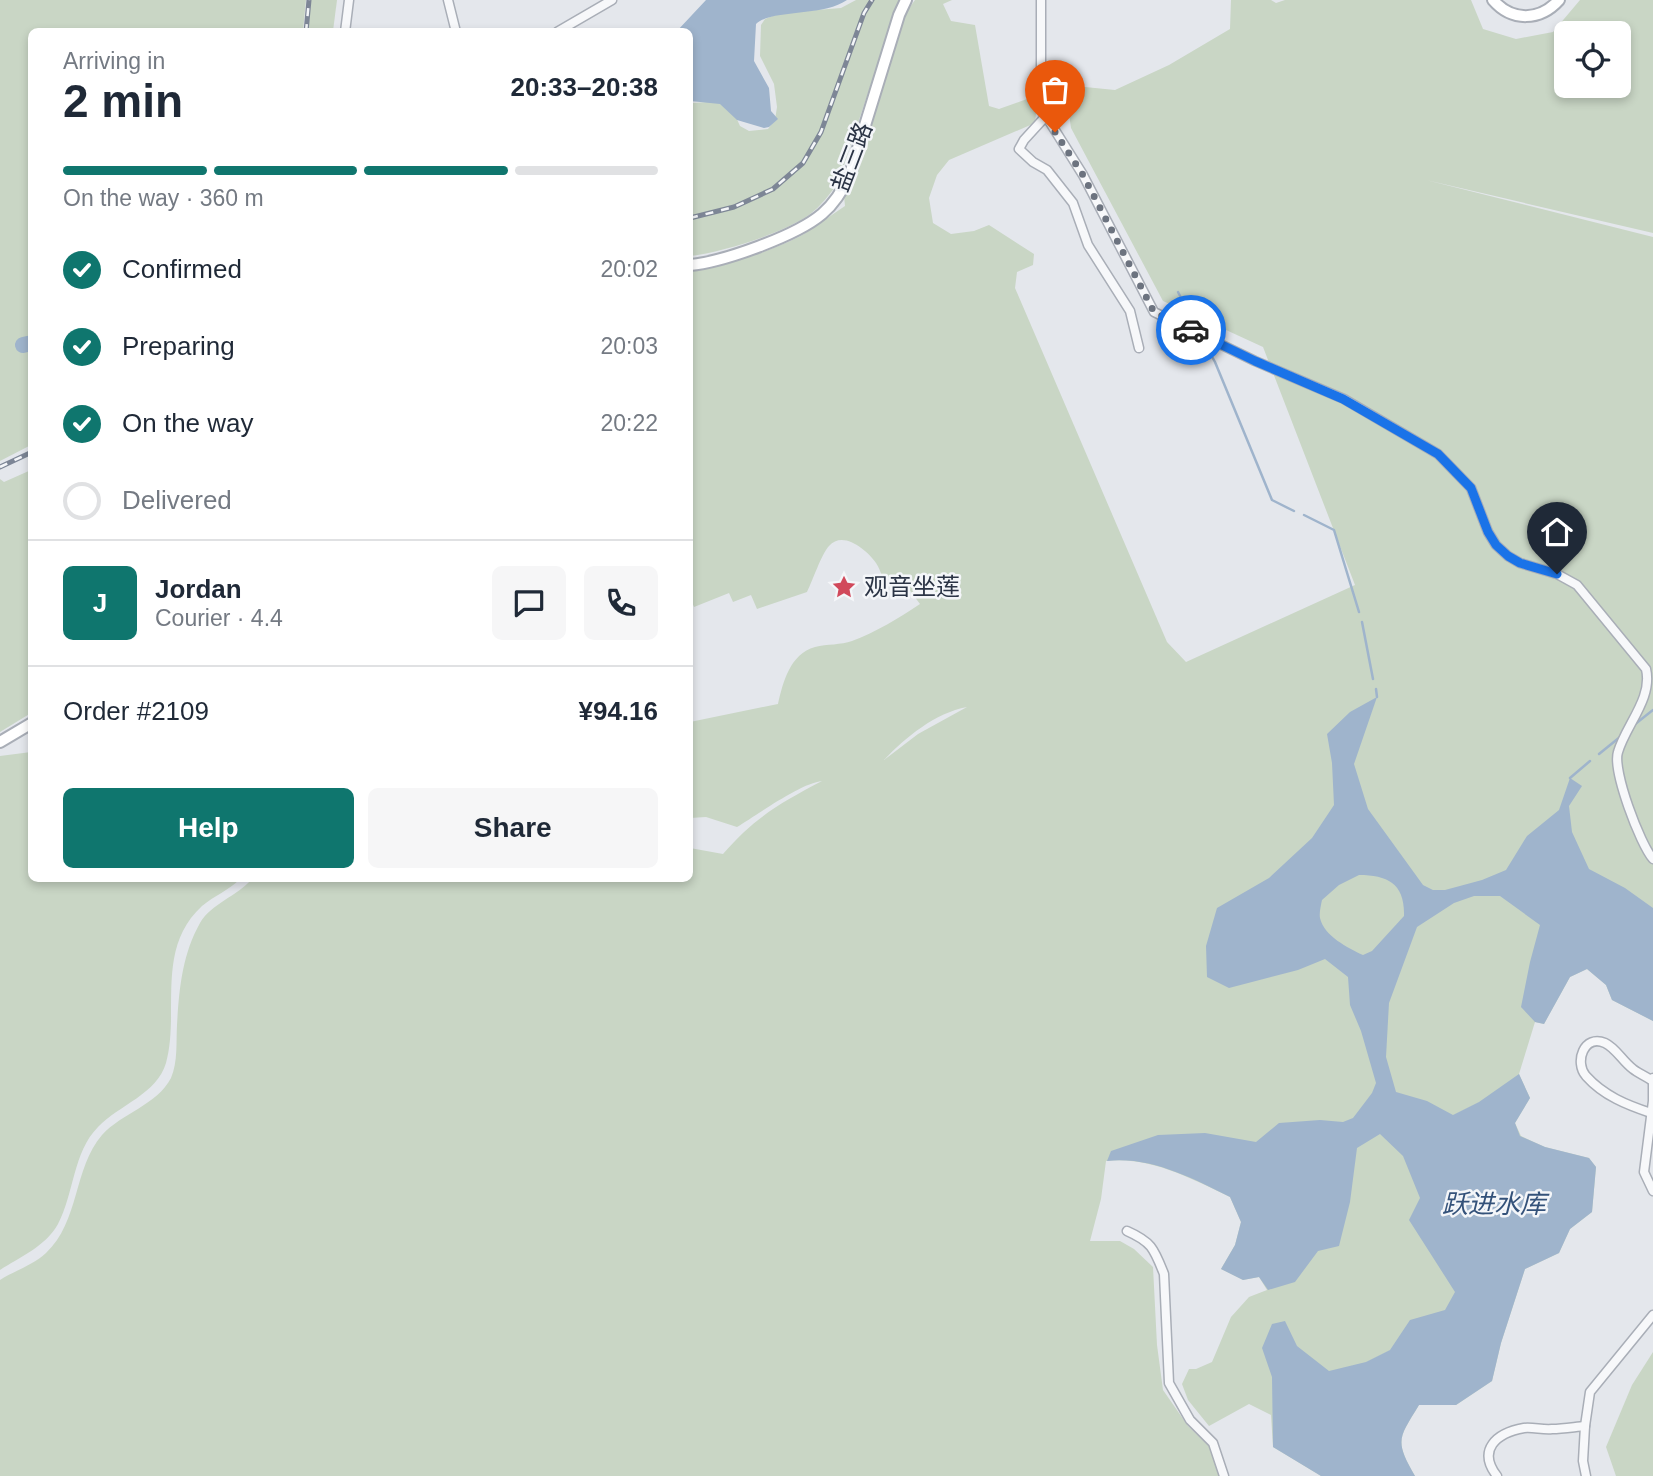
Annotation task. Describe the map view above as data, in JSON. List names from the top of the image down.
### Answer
{
  "streets": {
    "main road": ["盐三路"]
  },
  "water": ["跃进水库"],
  "places": {
    "place": ["观音坐莲"]
  },
  "page": {
    "heading": ["2 min", "Arriving in", "20:33–20:38"],
    "panel": [
      "Jordan",
      "Courier · 4.4",
      "Order #2109",
      "¥94.16"
    ],
    "bar": "On the way · 360 m",
    "list": [
      ["Confirmed", "20:02"],
      ["Preparing", "20:03"],
      ["On the way", "20:22"],
      "Delivered"
    ],
    "round": "J",
    "buttons": ["Help", "Share"]
  }
}
